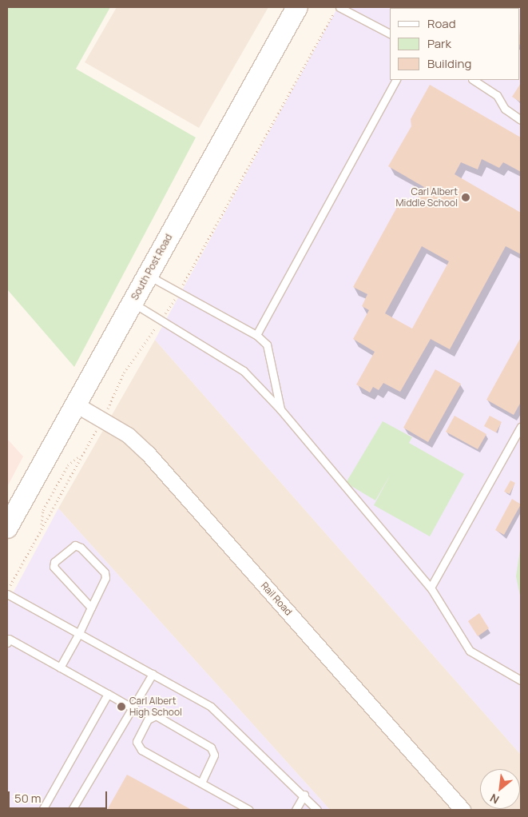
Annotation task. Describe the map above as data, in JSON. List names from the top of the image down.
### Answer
{
  "streets": {
    "main road": ["South Post Road"],
    "street": ["Rail Road"]
  },
  "crossings": [
    ["South Post Road", "Rail Road"]
  ],
  "places": ["Carl Albert Middle School", "Carl Albert High School"],
  "legend": ["Road", "Park", "Building"],
  "scale_bar": "50 m",
  "north": "bottom left"
}
